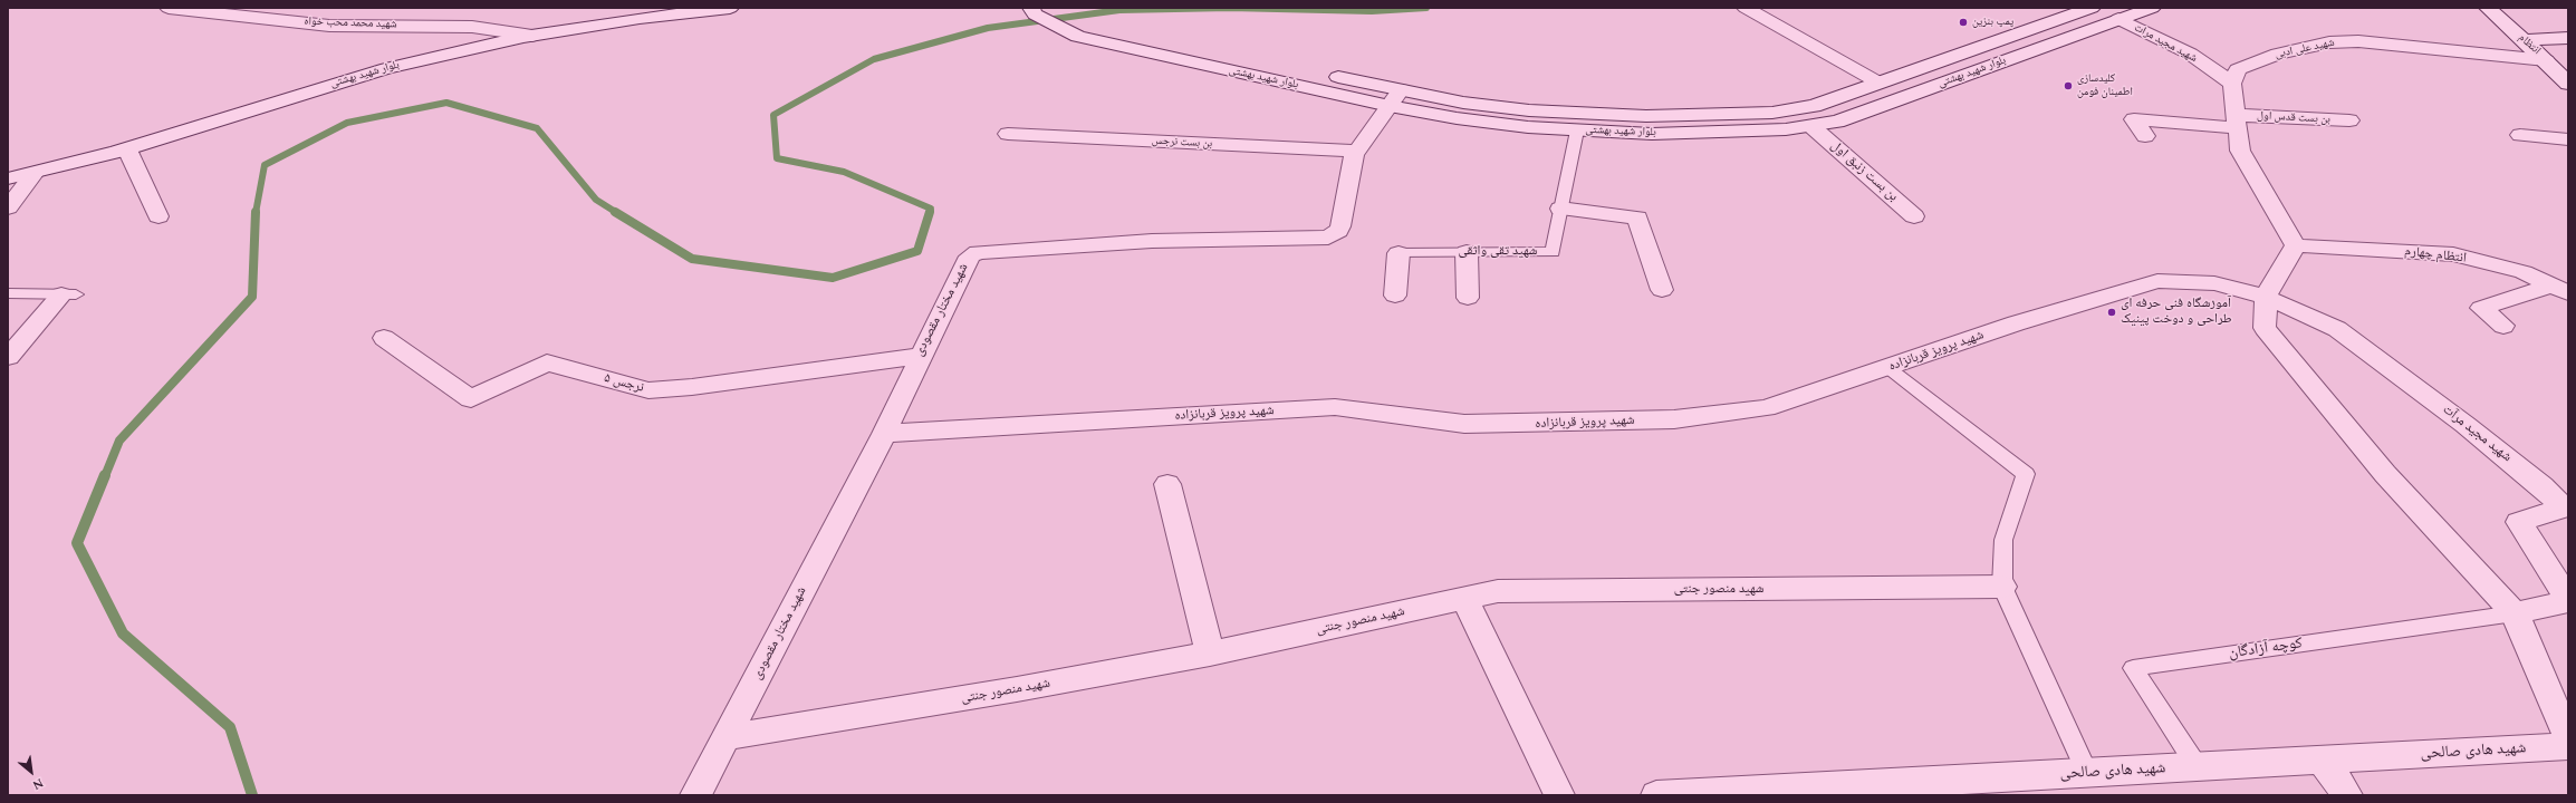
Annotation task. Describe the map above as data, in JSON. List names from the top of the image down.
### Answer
{
  "streets": {
    "street": [
      "شهید محمد محب خواه",
      "شهید مجید مرات",
      "انتظام",
      "شهید علی ادبی",
      "بلوار شهید بهشتی",
      "بن بست قدس اول",
      "بن بست نرجس",
      "بن بست زنبق اول",
      "انتظام چهارم",
      "شهید مختار مقصودی",
      "شهید پرویز قربانزاده",
      "نرجس ۵",
      "شهید مجید مرآت",
      "شهید منصور جنتی",
      "شهید هادی صالحی"
    ],
    "lane": ["شهید تقی واثقی", "کوچه آزادگان"]
  },
  "crossings": [
    ["شهید محمد محب خواه", "بلوار شهید بهشتی"],
    ["شهید مجید مرات", "شهید علی ادبی"],
    ["شهید مجید مرات", "بلوار شهید بهشتی"],
    ["انتظام", "شهید علی ادبی"],
    ["بلوار شهید بهشتی", "بن بست زنبق اول"],
    ["بلوار شهید بهشتی", "شهید تقی واثقی"],
    ["بلوار شهید بهشتی", "شهید مختار مقصودی"],
    ["بن بست نرجس", "شهید مختار مقصودی"],
    ["شهید مختار مقصودی", "شهید پرویز قربانزاده"],
    ["شهید مختار مقصودی", "نرجس ۵"],
    ["شهید مختار مقصودی", "شهید منصور جنتی"],
    ["شهید پرویز قربانزاده", "شهید مجید مرآت"],
    ["شهید مجید مرآت", "کوچه آزادگان"],
    ["کوچه آزادگان", "شهید هادی صالحی"]
  ],
  "places": ["پمپ بنزین", "کلیدسازی اطمینان فومن", "آموزشگاه فنی حرفه ای طراحی و دوخت پینیک"],
  "north": "bottom right"
}
